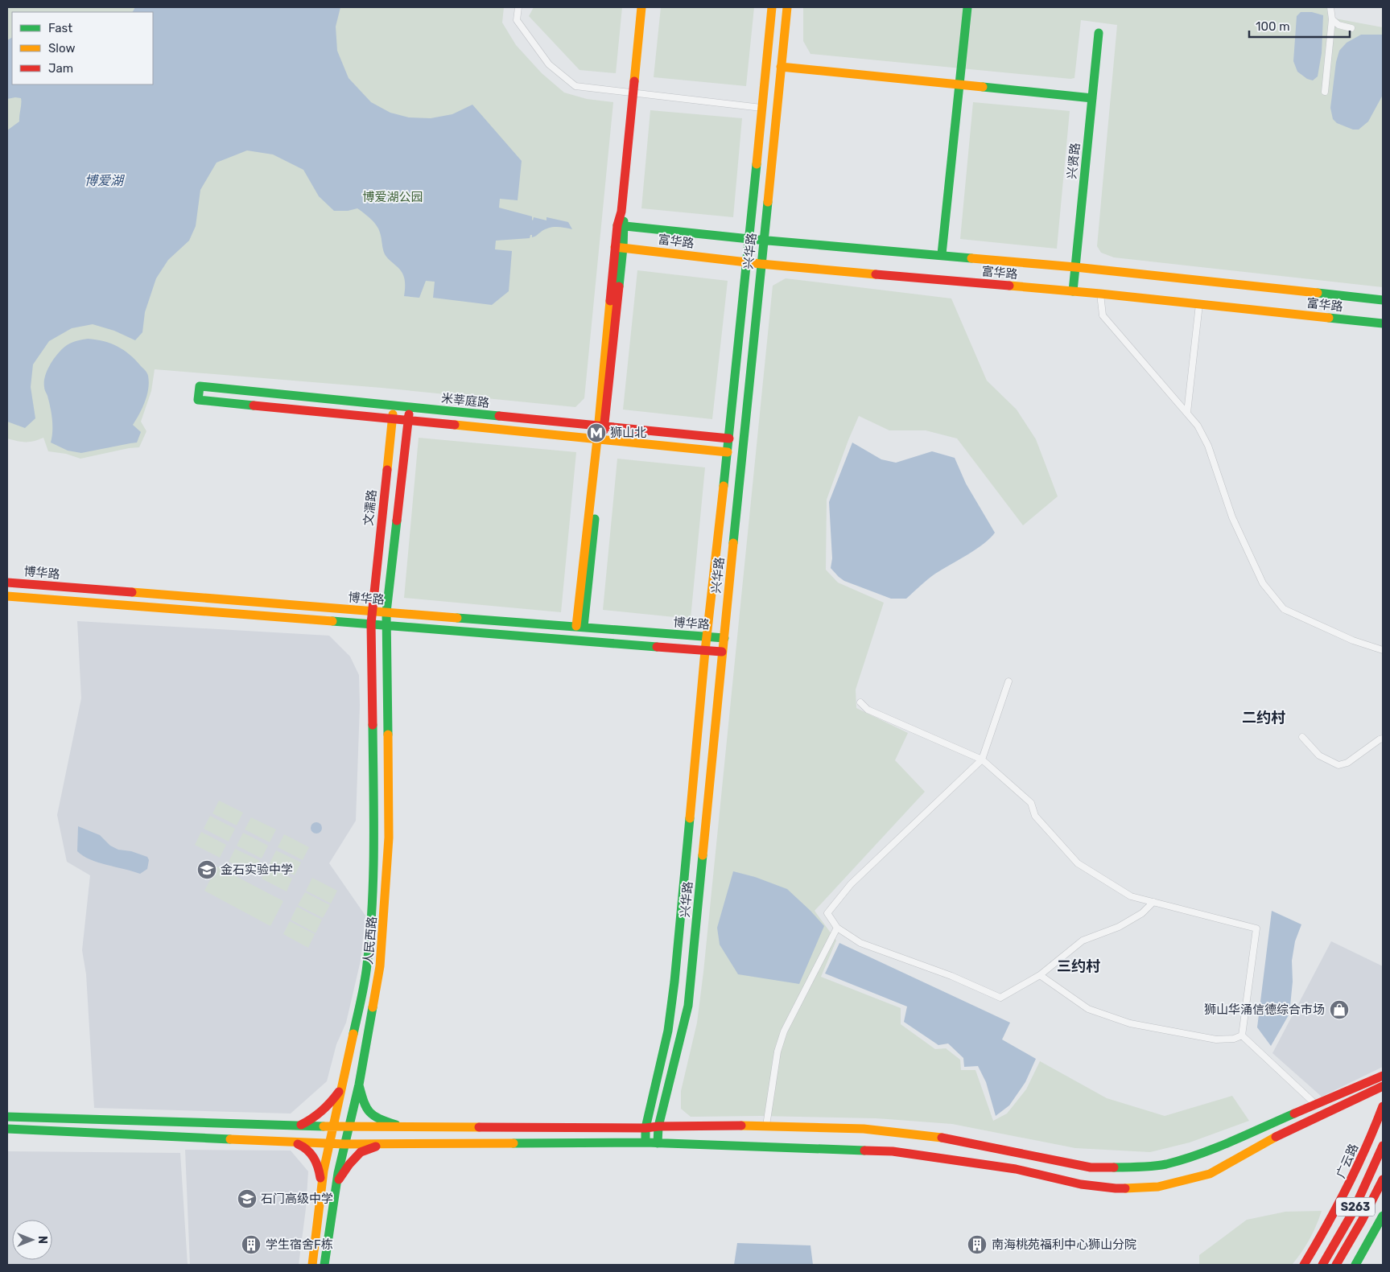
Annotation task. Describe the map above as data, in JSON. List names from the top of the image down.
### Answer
{
  "streets": {
    "street": [
      "兴贤路",
      "富华路",
      "兴华路",
      "米莘庭路",
      "文濡路",
      "博华路",
      "人民西路",
      "广云路",
      "S263"
    ]
  },
  "crossings": [
    ["兴贤路", "富华路"],
    ["富华路", "兴华路"],
    ["兴华路", "米莘庭路"],
    ["兴华路", "博华路"],
    ["米莘庭路", "文濡路"],
    ["文濡路", "博华路"],
    ["博华路", "人民西路"]
  ],
  "districts": ["二约村", "三约村"],
  "water": ["博爱湖"],
  "parks": ["博爱湖公园"],
  "places": {
    "metro station": ["狮山北"],
    "school or university": ["金石实验中学", "石门高级中学"],
    "shop": ["狮山华涌信德综合市场"],
    "building": ["学生宿舍F栋", "南海桃苑福利中心狮山分院"]
  },
  "legend": ["Fast", "Slow", "Jam"],
  "scale_bar": "100 m",
  "north": "right"
}
